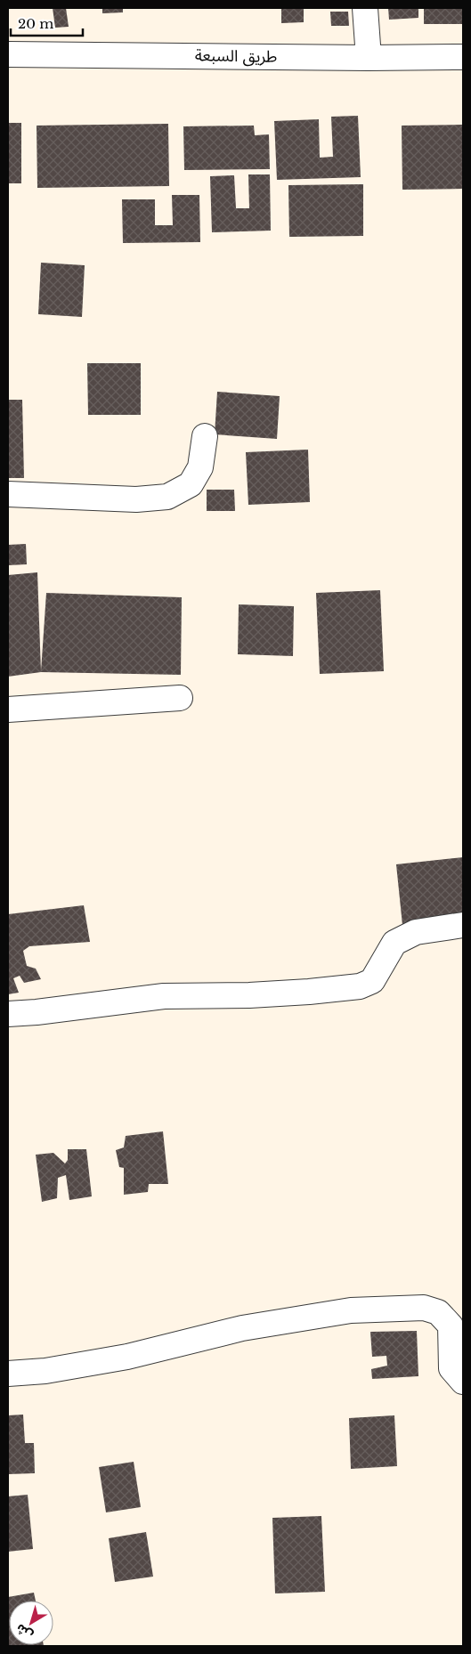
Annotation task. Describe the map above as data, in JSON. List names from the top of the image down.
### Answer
{
  "streets": {
    "street": ["طريق السبعة"]
  },
  "scale_bar": "20 m",
  "north": "bottom left"
}
